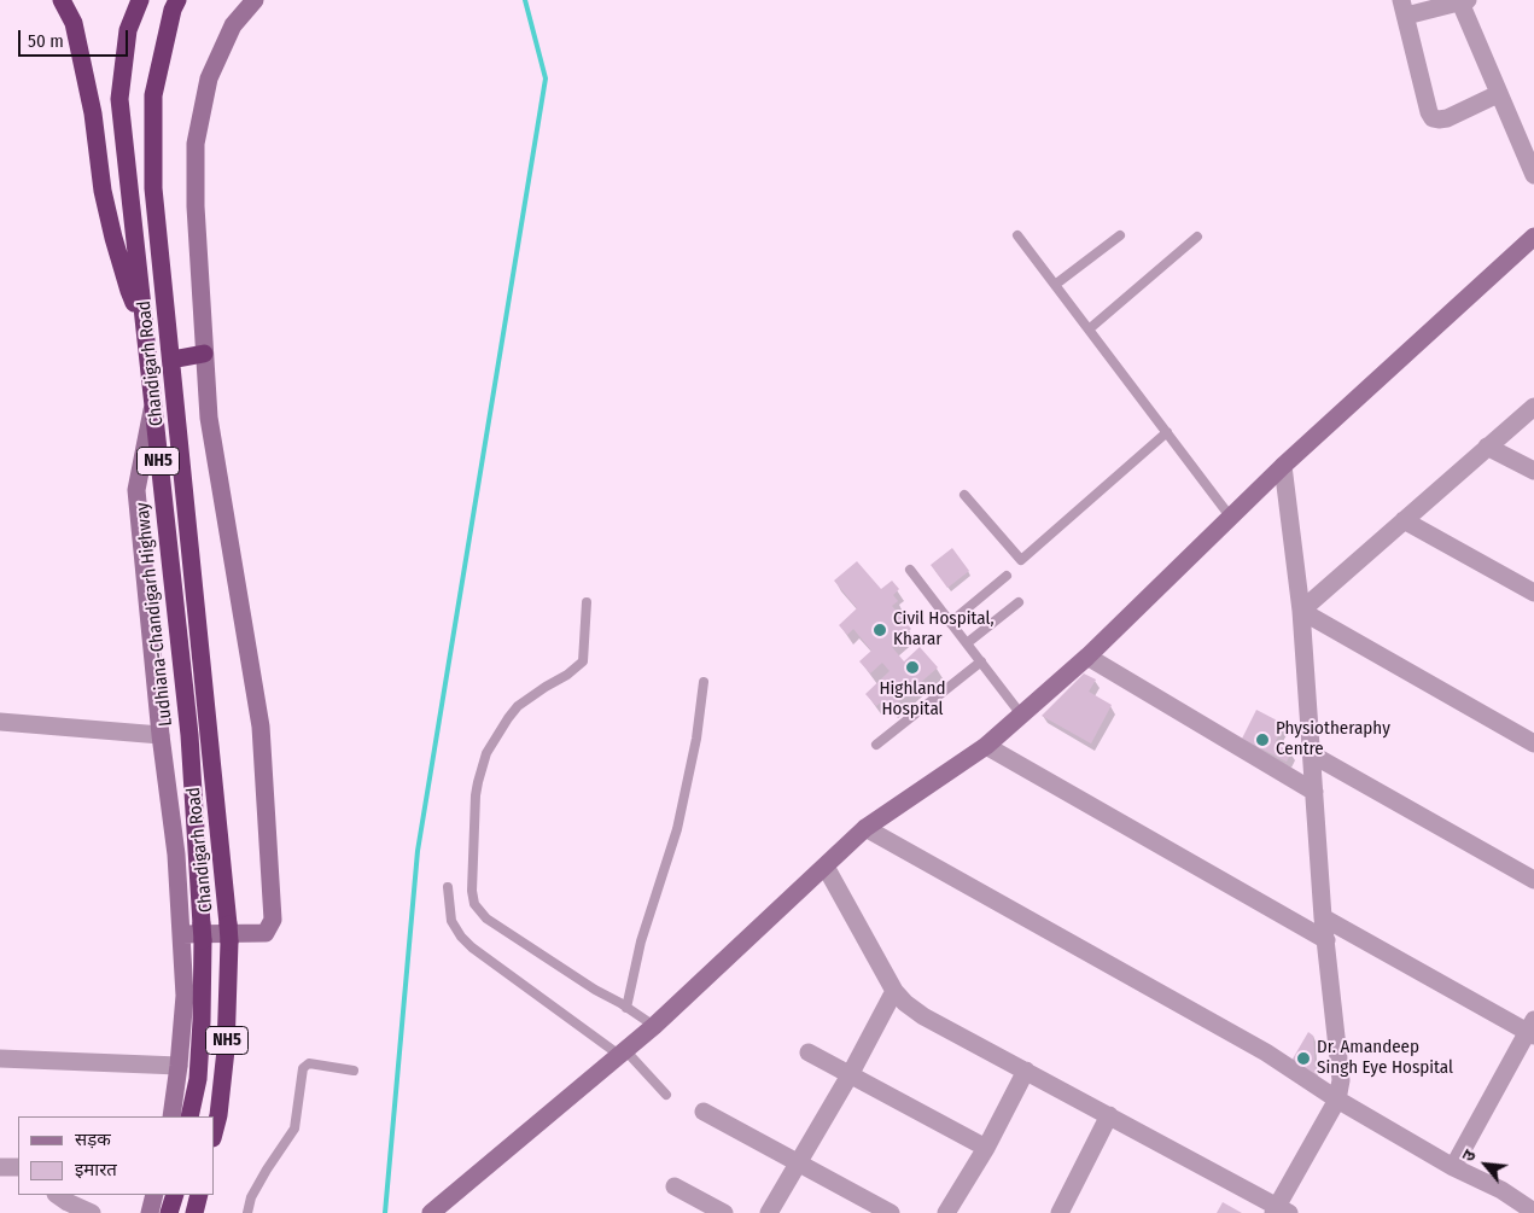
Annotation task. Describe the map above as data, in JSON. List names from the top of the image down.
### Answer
{
  "streets": {
    "highway": ["Chandigarh Road", "NH5", "Ludhiana-Chandigarh Highway"]
  },
  "places": [
    "Civil Hospital, Kharar",
    "Highland Hospital",
    "Physiotheraphy Centre",
    "Dr. Amandeep Singh Eye Hospital"
  ],
  "legend": ["सड़क", "इमारत"],
  "scale_bar": "50 m",
  "north": "top left"
}
